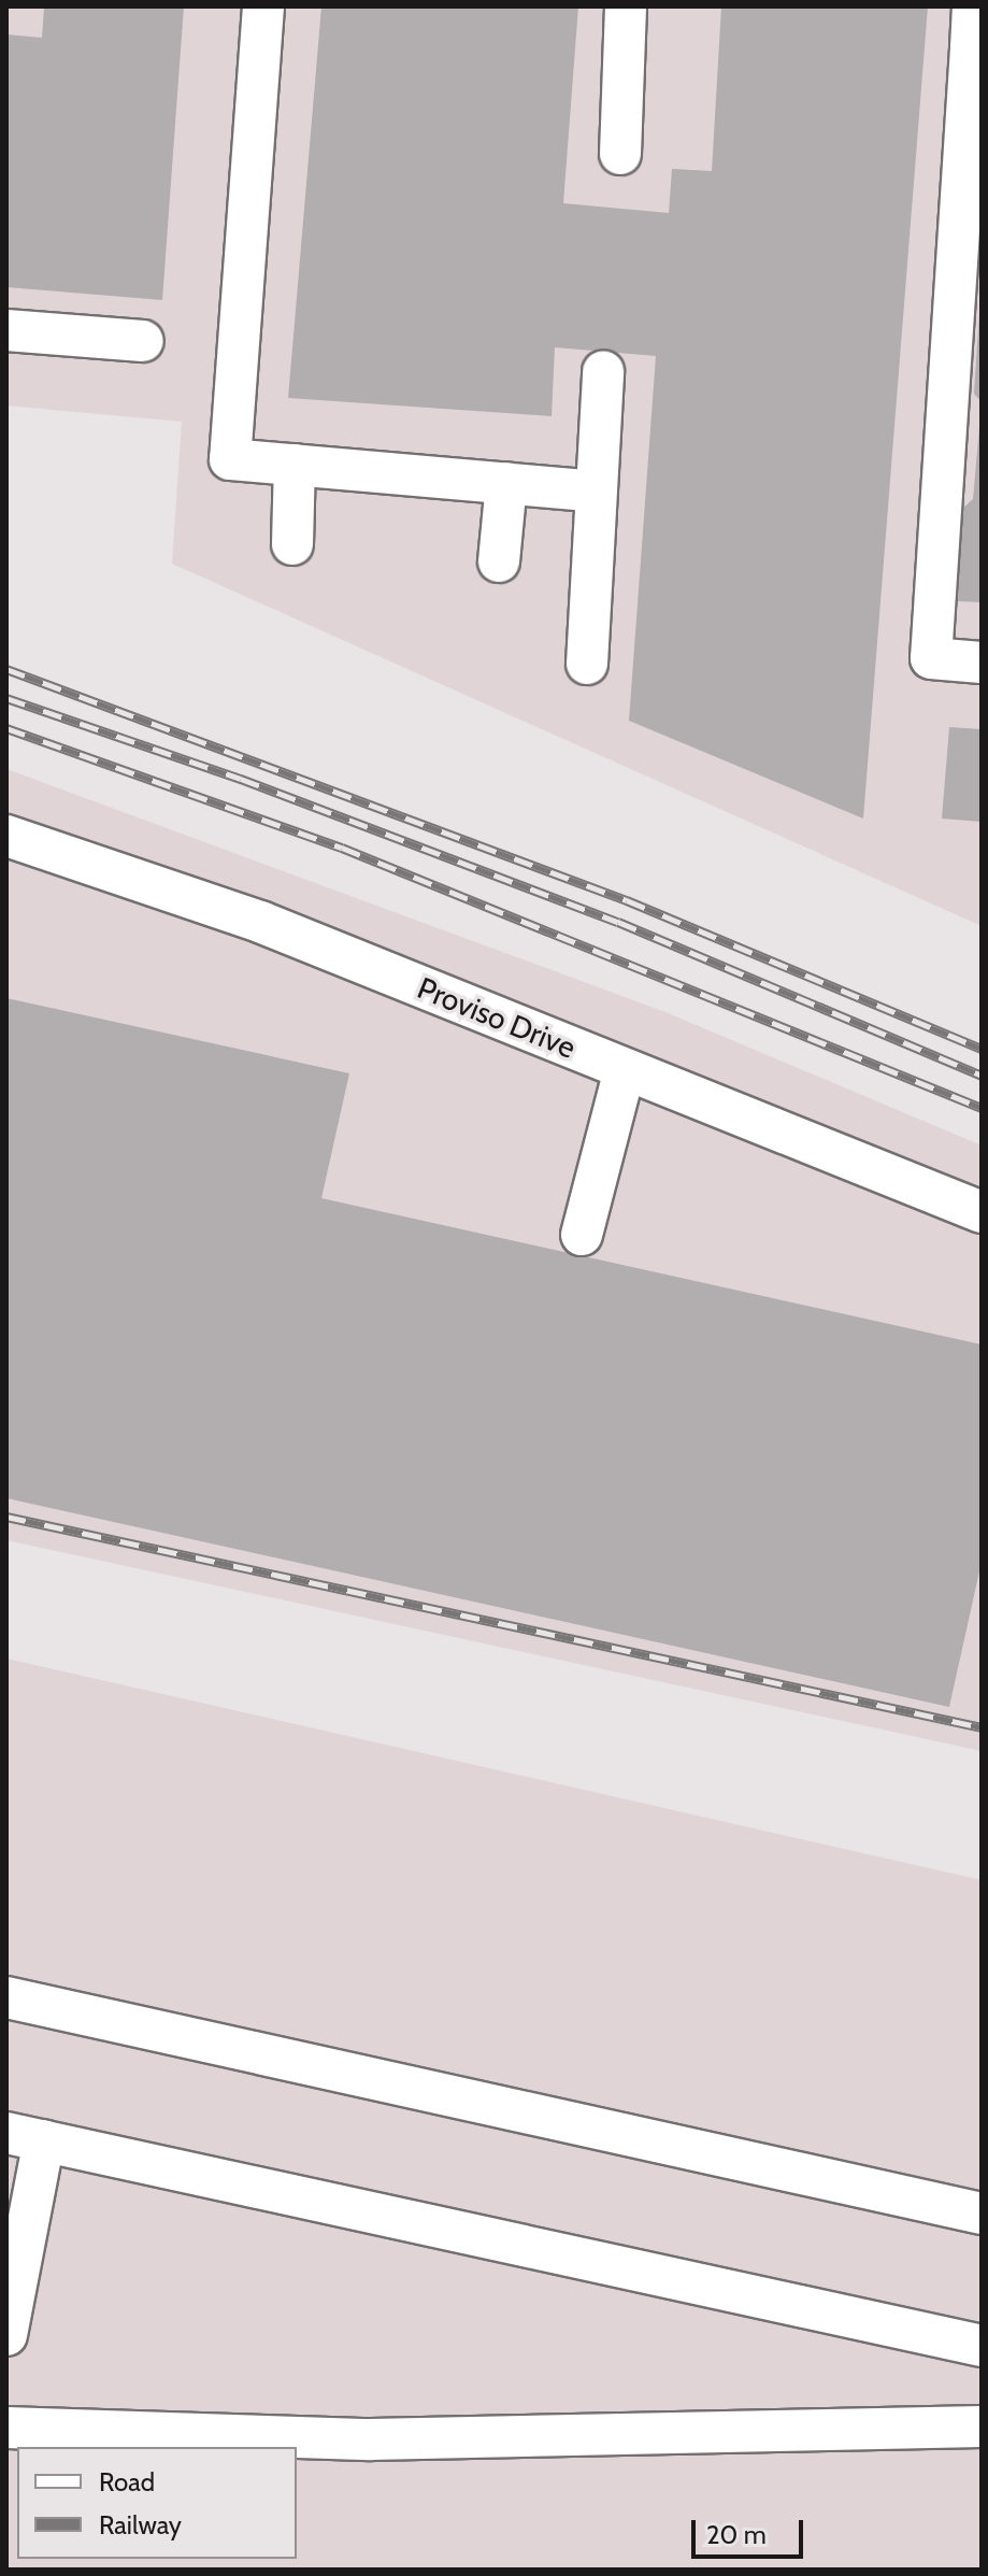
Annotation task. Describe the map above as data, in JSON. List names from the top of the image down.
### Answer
{
  "streets": {
    "street": ["Proviso Drive"]
  },
  "legend": ["Road", "Railway"],
  "scale_bar": "20 m"
}
